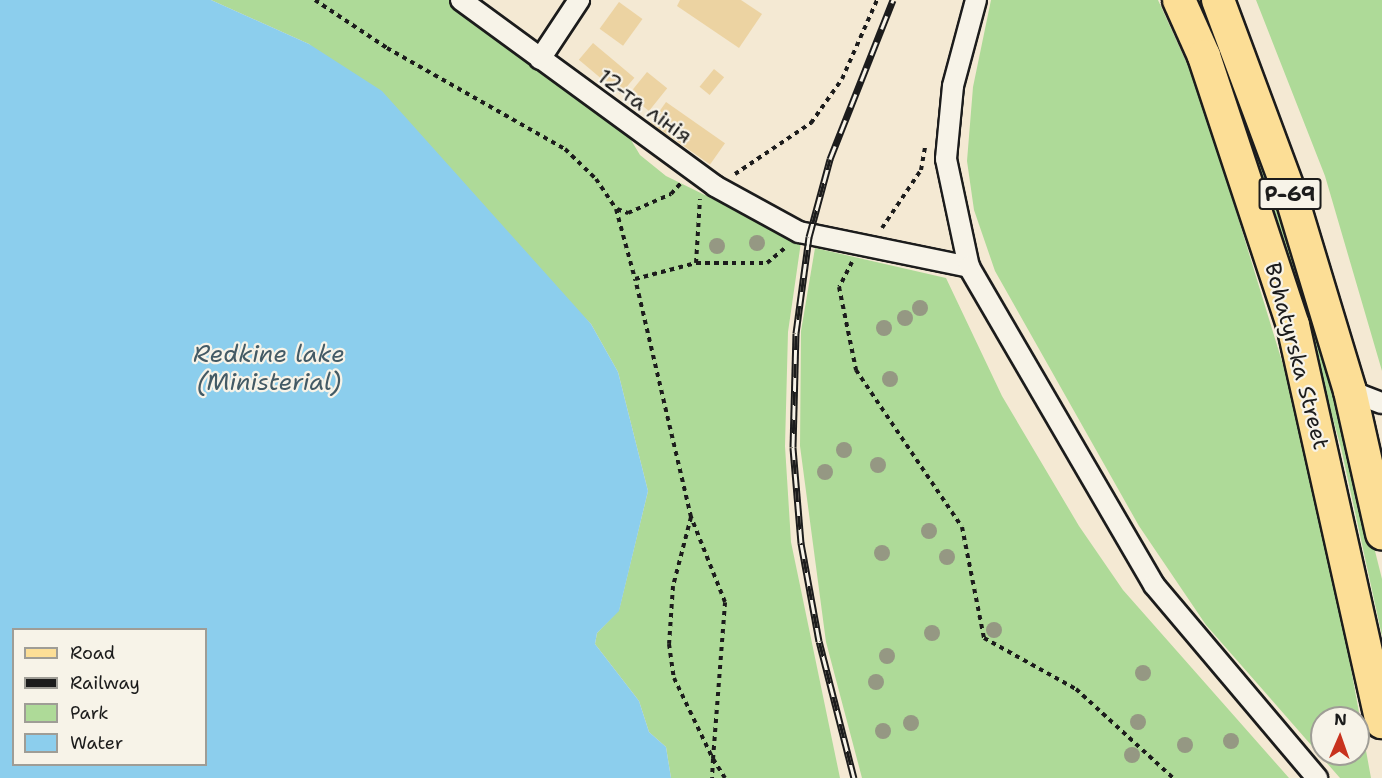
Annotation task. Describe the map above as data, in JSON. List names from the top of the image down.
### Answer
{
  "streets": {
    "main road": ["Р-69", "Bohatyrska Street"],
    "street": ["12-та лінія"]
  },
  "water": ["Redkine lake (Ministerial)"],
  "legend": [
    "Road",
    "Railway",
    "Park",
    "Water"
  ],
  "north": "top"
}
